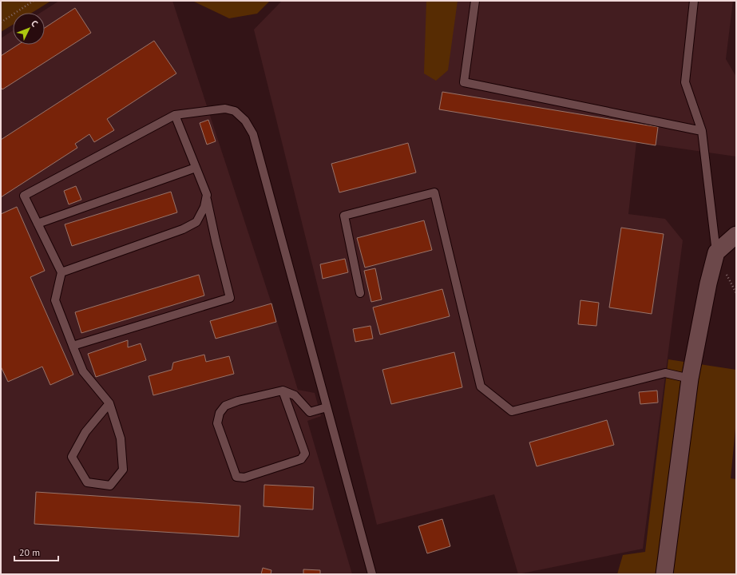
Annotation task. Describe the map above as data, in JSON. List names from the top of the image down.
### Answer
{
  "scale_bar": "20 m",
  "north": "top right"
}
